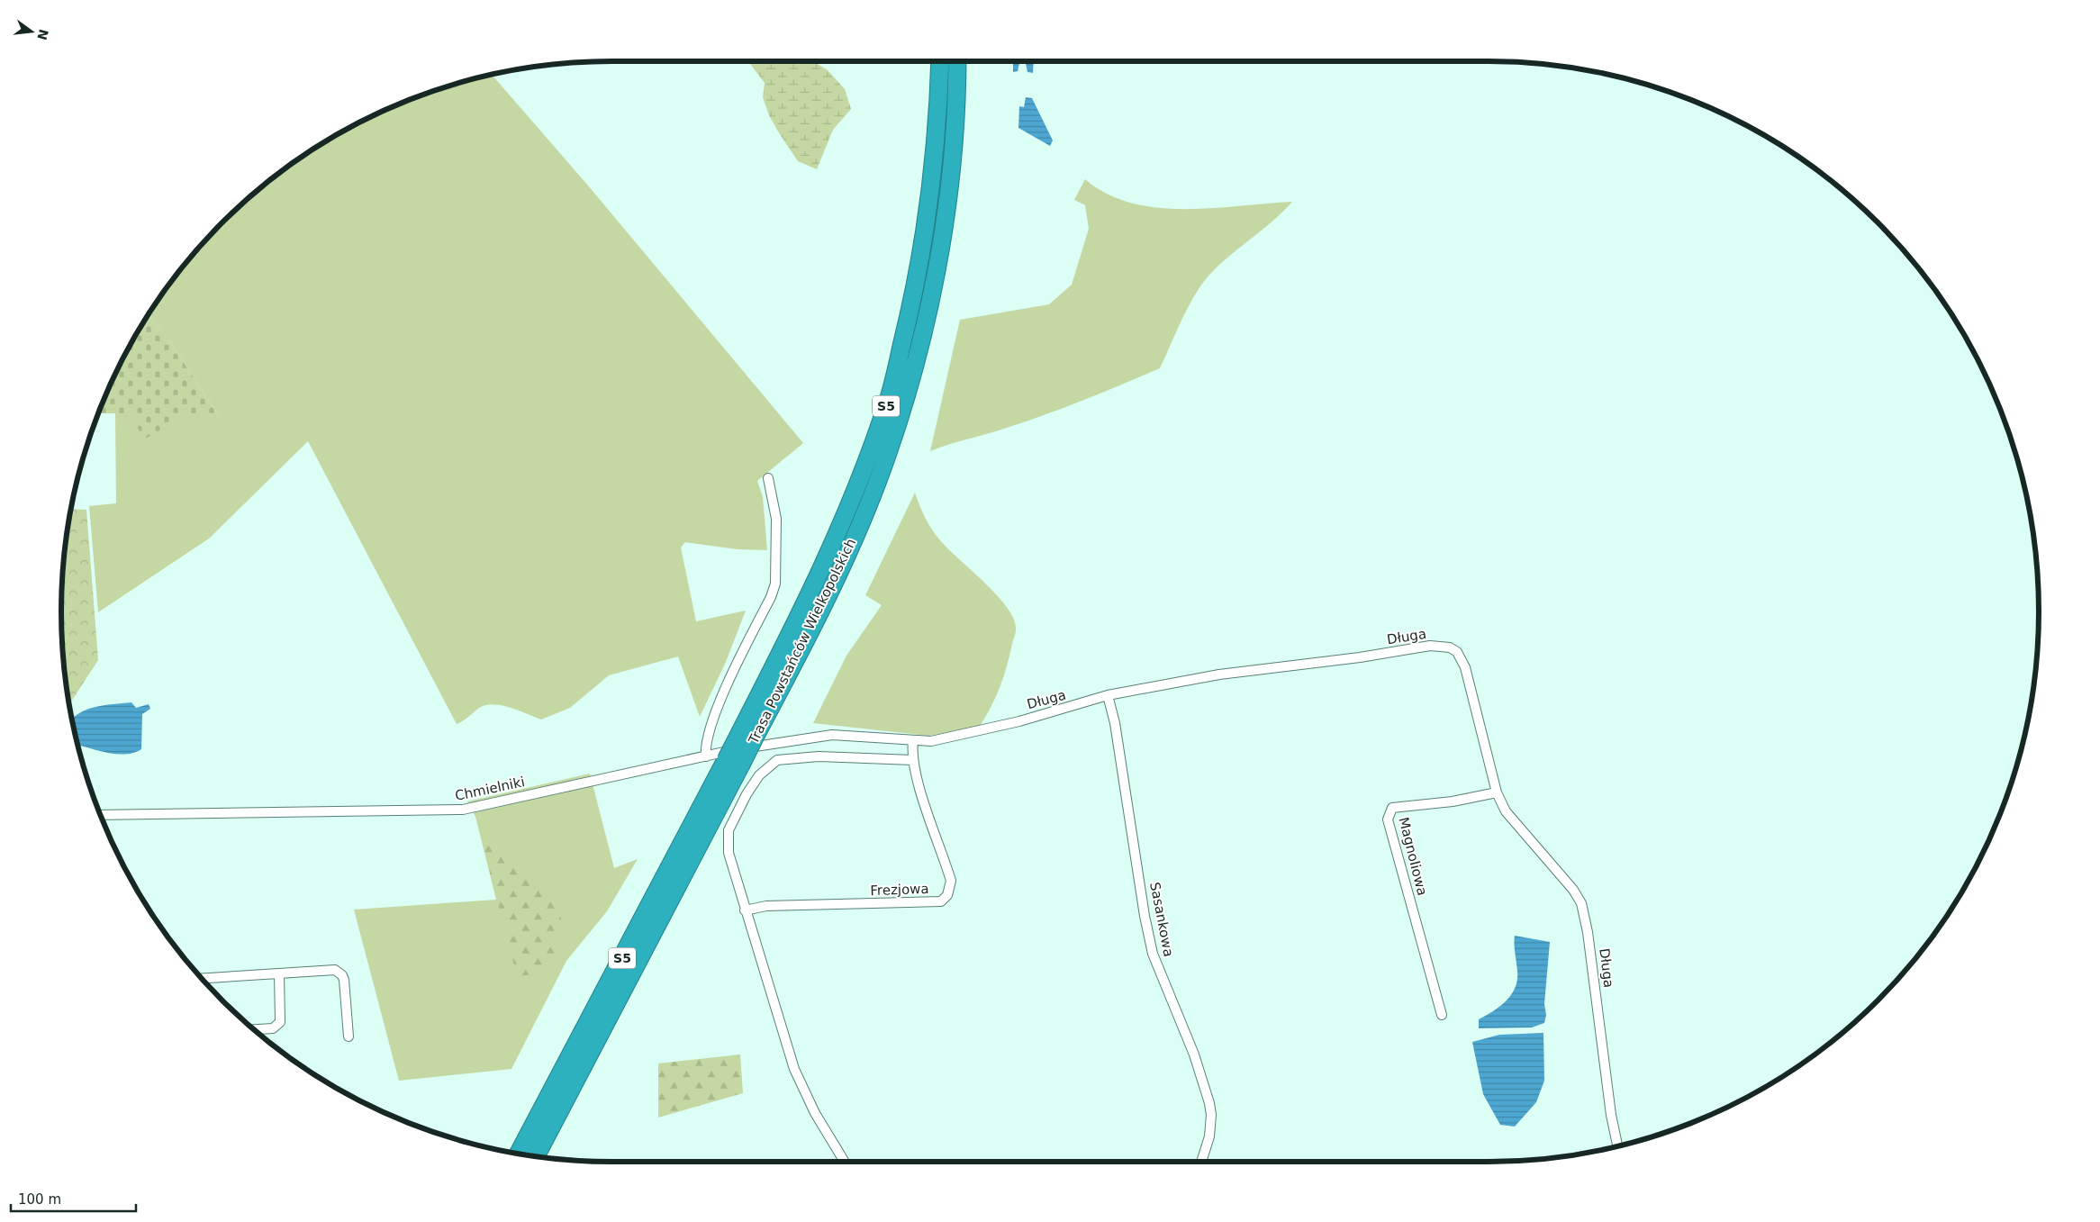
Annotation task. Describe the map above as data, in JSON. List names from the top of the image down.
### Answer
{
  "streets": {
    "highway": ["S5", "Trasa Powstańców Wielkopolskich"],
    "street": [
      "Długa",
      "Chmielniki",
      "Magnoliowa",
      "Frezjowa",
      "Sasankowa"
    ]
  },
  "crossings": [
    ["Długa", "Chmielniki"],
    ["Długa", "Magnoliowa"],
    ["Długa", "Frezjowa"],
    ["Długa", "Sasankowa"]
  ],
  "scale_bar": "100 m",
  "north": "right"
}
